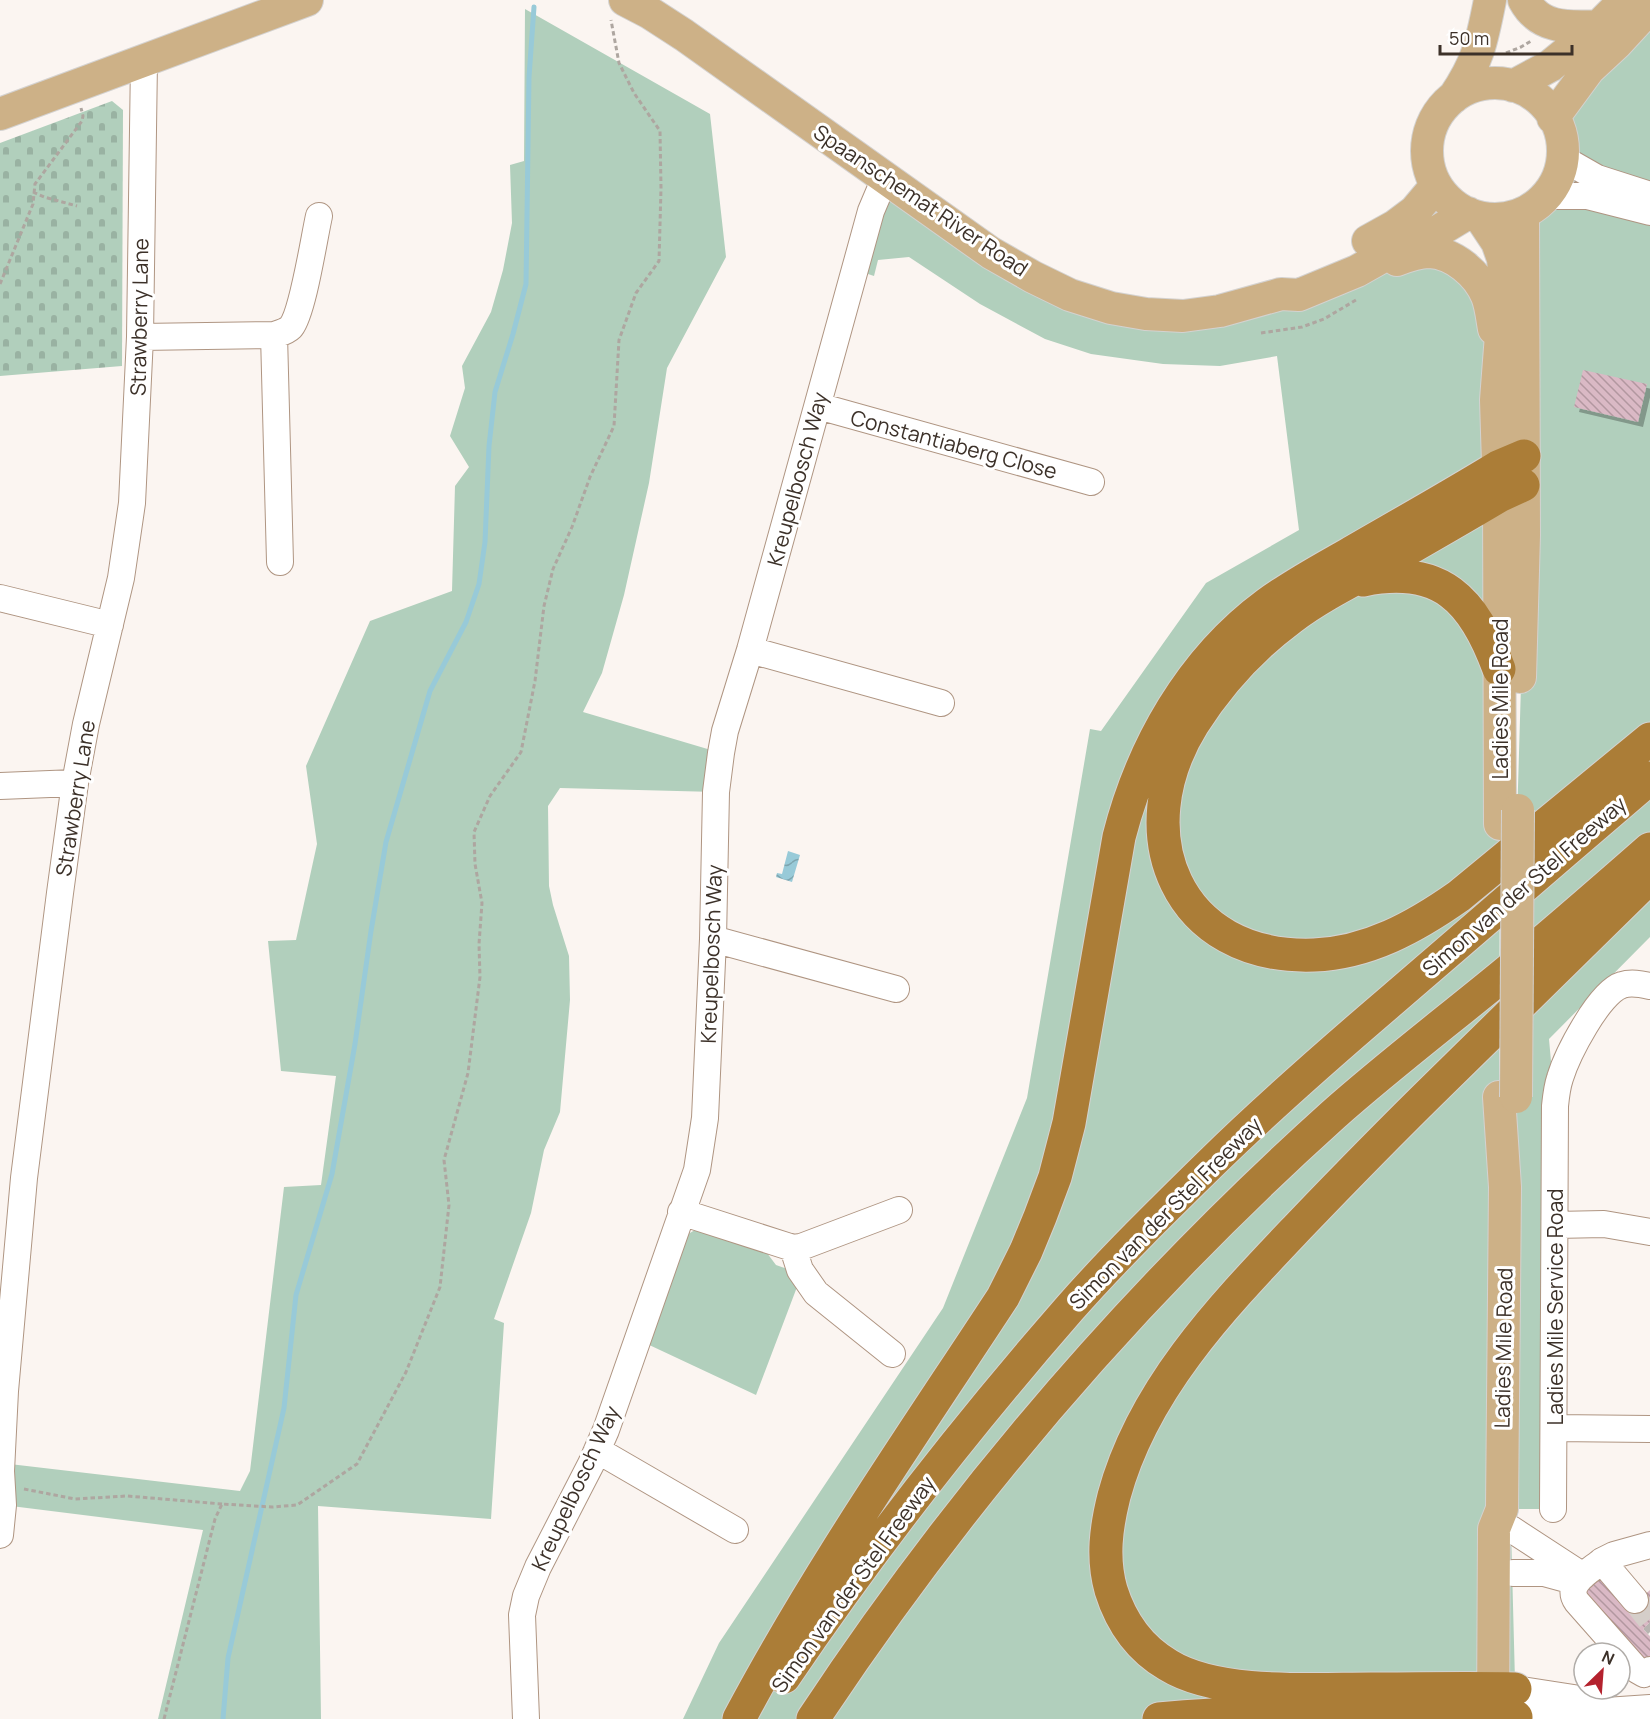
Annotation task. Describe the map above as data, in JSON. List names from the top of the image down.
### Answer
{
  "streets": {
    "highway": ["Simon van der Stel Freeway"],
    "main road": ["Spaanschemat River Road", "Ladies Mile Road"],
    "street": [
      "Strawberry Lane",
      "Constantiaberg Close",
      "Kreupelbosch Way",
      "Ladies Mile Service Road"
    ]
  },
  "crossings": [
    ["Spaanschemat River Road", "Kreupelbosch Way"],
    ["Spaanschemat River Road", "Ladies Mile Road"],
    ["Constantiaberg Close", "Kreupelbosch Way"]
  ],
  "scale_bar": "50 m",
  "north": "top right"
}
